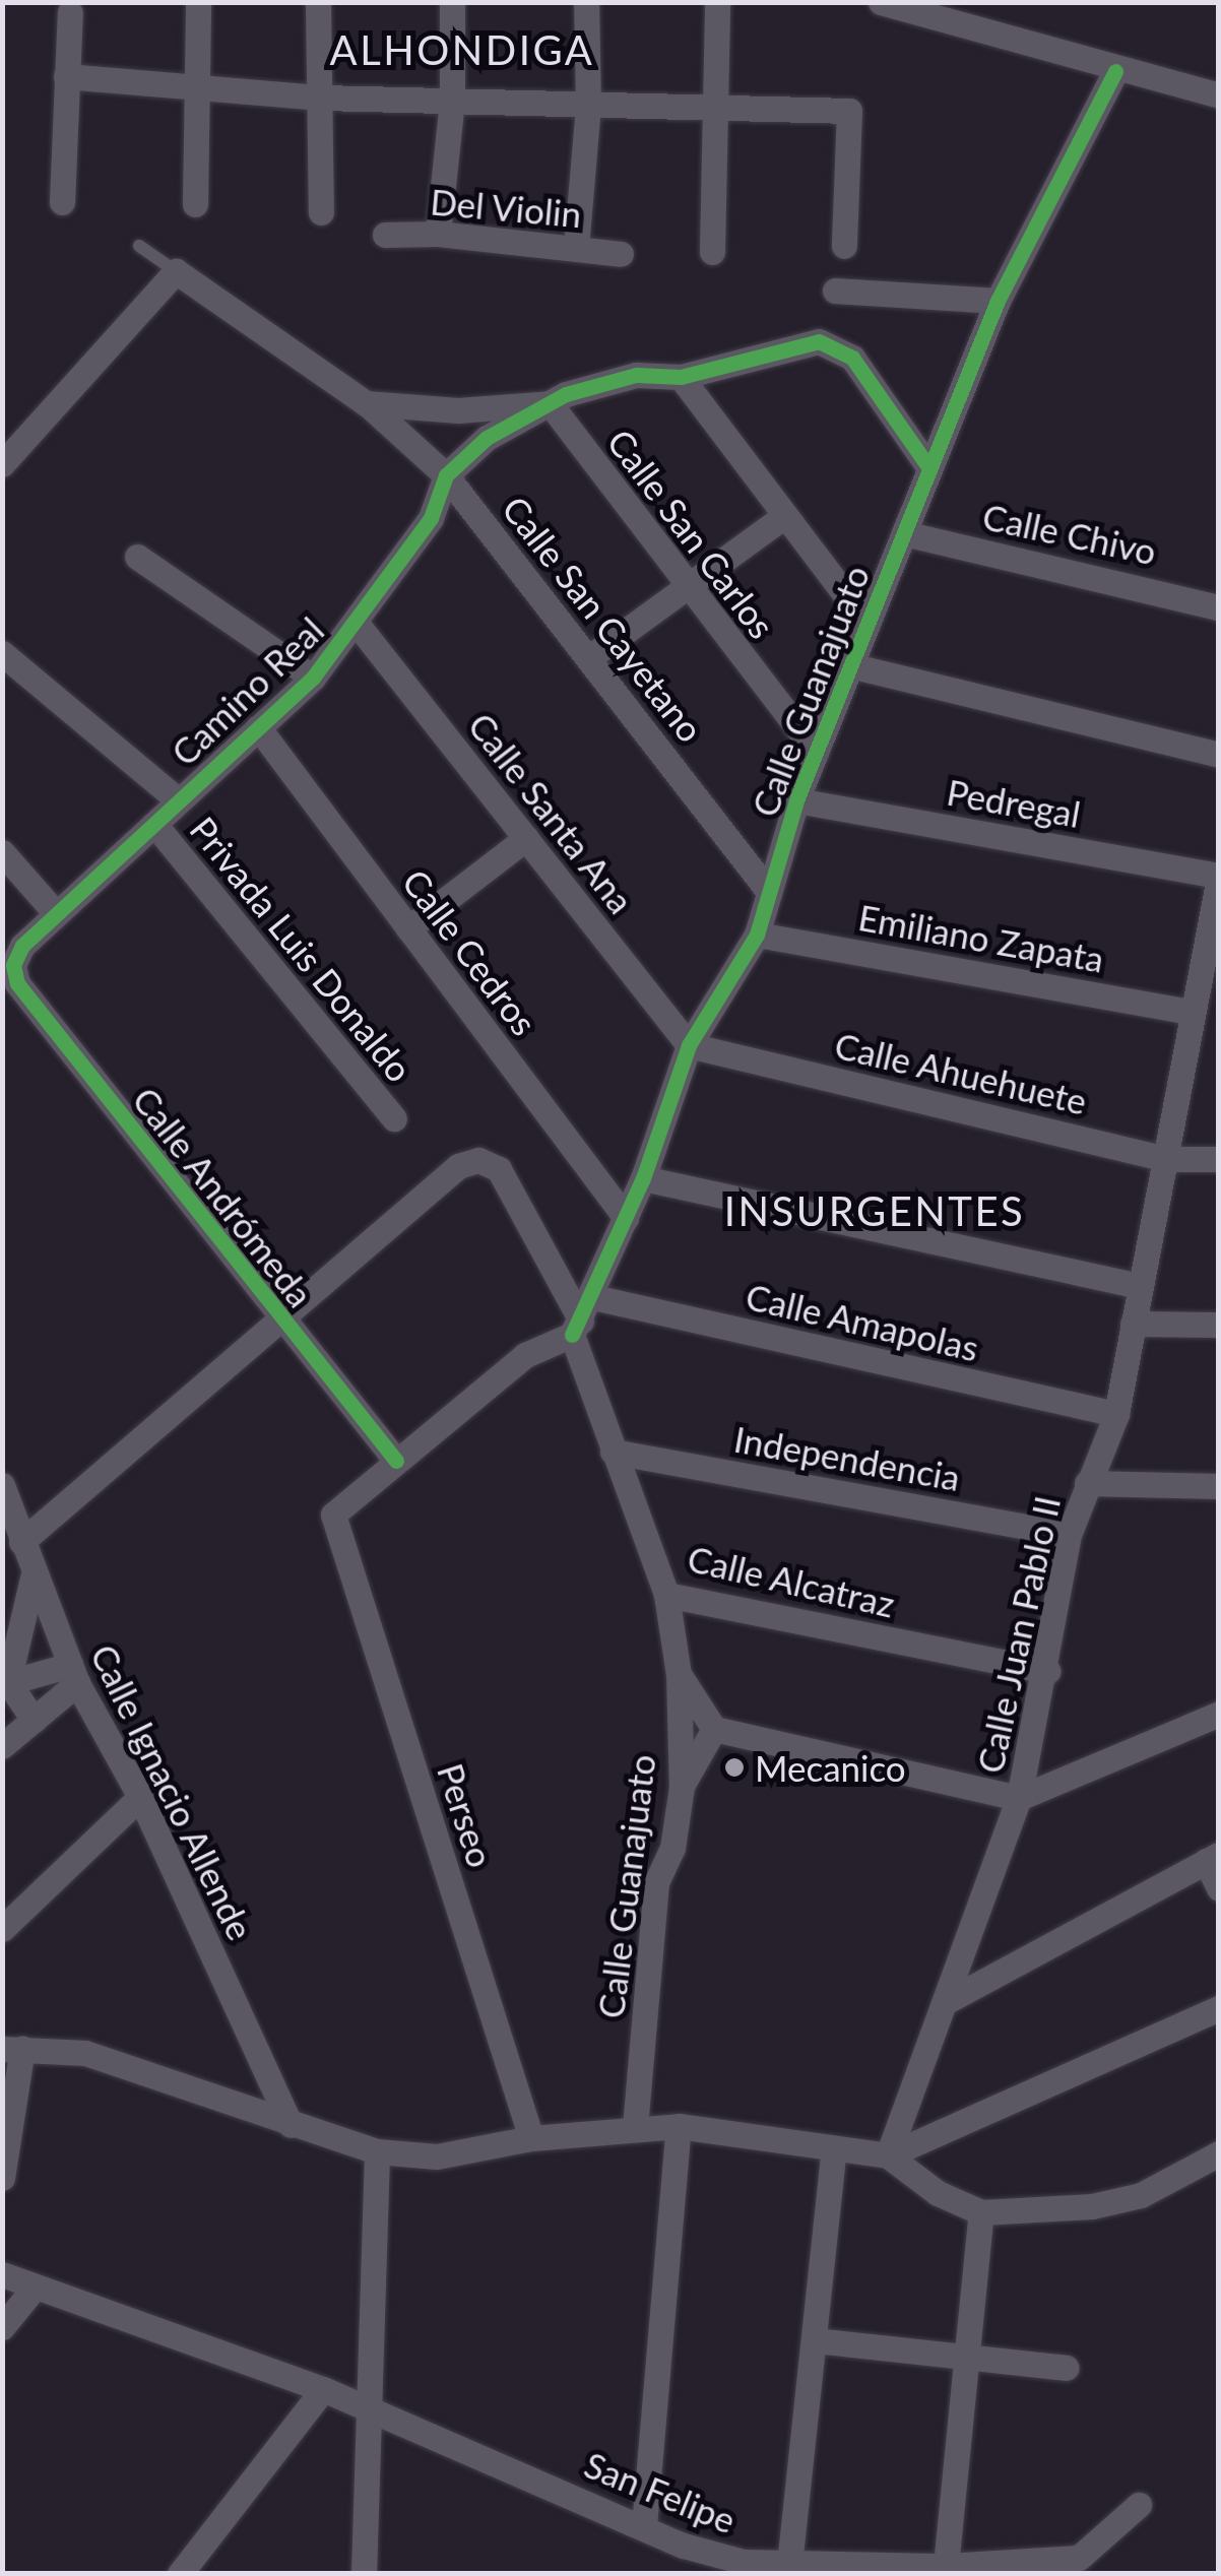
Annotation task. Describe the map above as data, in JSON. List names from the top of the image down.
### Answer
{
  "streets": {
    "street": [
      "Del Violin",
      "Calle San Carlos",
      "Calle Chivo",
      "Calle San Cayetano",
      "Camino Real",
      "Calle Guanajuato",
      "Pedregal",
      "Calle Santa Ana",
      "Emiliano Zapata",
      "Privada Luis Donaldo",
      "Calle Cedros",
      "Calle Ahuehuete",
      "Calle Andrómeda",
      "Calle Amapolas",
      "Independencia",
      "Calle Alcatraz",
      "Calle Juan Pablo II",
      "Calle Ignacio Allende",
      "Perseo",
      "San Felipe"
    ]
  },
  "crossings": [
    ["Calle San Carlos", "Camino Real"],
    ["Calle San Carlos", "Calle Guanajuato"],
    ["Calle Chivo", "Calle Guanajuato"],
    ["Calle San Cayetano", "Camino Real"],
    ["Calle San Cayetano", "Calle Guanajuato"],
    ["Camino Real", "Calle Guanajuato"],
    ["Camino Real", "Calle Santa Ana"],
    ["Camino Real", "Privada Luis Donaldo"],
    ["Camino Real", "Calle Cedros"],
    ["Camino Real", "Calle Andrómeda"],
    ["Calle Guanajuato", "Pedregal"],
    ["Calle Guanajuato", "Calle Santa Ana"],
    ["Calle Guanajuato", "Emiliano Zapata"],
    ["Calle Guanajuato", "Calle Cedros"],
    ["Calle Guanajuato", "Calle Ahuehuete"],
    ["Calle Guanajuato", "Calle Amapolas"],
    ["Calle Guanajuato", "Calle Alcatraz"],
    ["Pedregal", "Calle Juan Pablo II"],
    ["Calle Santa Ana", "Calle Ahuehuete"],
    ["Emiliano Zapata", "Calle Juan Pablo II"],
    ["Calle Ahuehuete", "Calle Juan Pablo II"],
    ["Calle Andrómeda", "Calle Alcatraz"],
    ["Calle Andrómeda", "Perseo"],
    ["Calle Amapolas", "Calle Alcatraz"],
    ["Calle Amapolas", "Calle Juan Pablo II"],
    ["Independencia", "Calle Alcatraz"],
    ["Independencia", "Calle Juan Pablo II"],
    ["Calle Alcatraz", "Calle Juan Pablo II"],
    ["Calle Alcatraz", "Calle Ignacio Allende"]
  ],
  "districts": ["ALHONDIGA", "INSURGENTES"],
  "places": ["Mecanico"]
}
